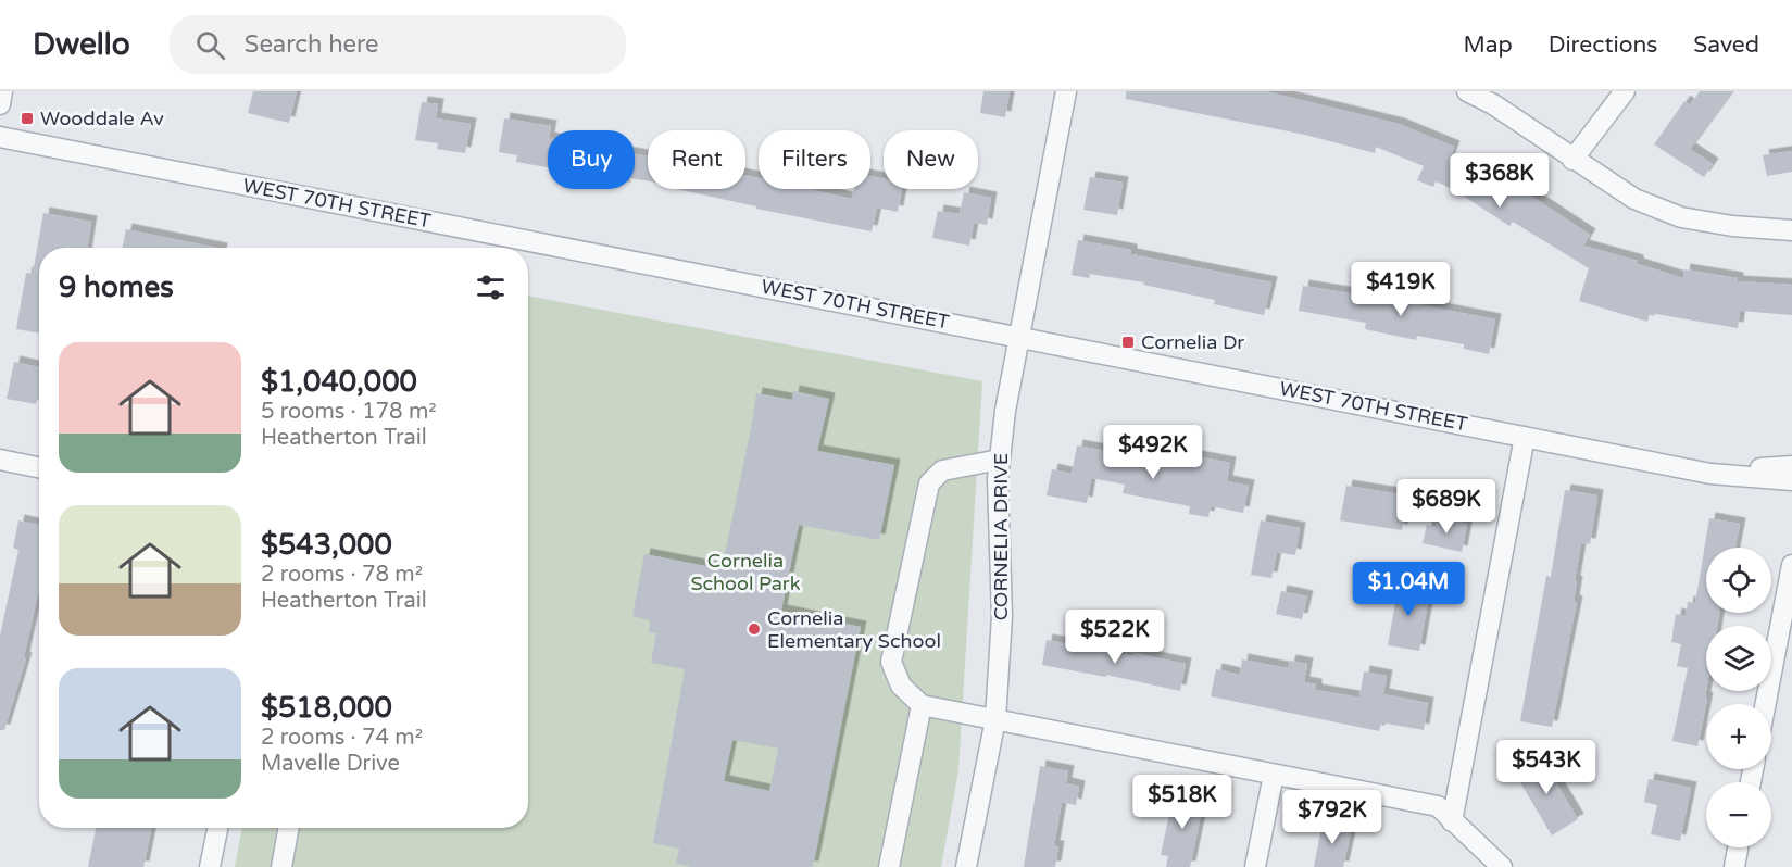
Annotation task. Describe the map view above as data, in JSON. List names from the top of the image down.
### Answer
{
  "streets": {
    "street": ["WEST 70TH STREET", "CORNELIA DRIVE"]
  },
  "crossings": [
    ["WEST 70TH STREET", "CORNELIA DRIVE"]
  ],
  "parks": ["Cornelia School Park"],
  "places": {
    "transit": ["Wooddale Av", "Cornelia Dr"],
    "other": ["Cornelia Elementary School"]
  },
  "page": {
    "header": "Dwello",
    "search": "Search here",
    "nav": ["Map", "Directions", "Saved"],
    "chip": [
      "Buy",
      "Rent",
      "Filters",
      "New"
    ],
    "price": [
      "$368K",
      "$419K",
      "$492K",
      "$689K",
      "$1.04M",
      "$522K",
      "$543K",
      "$518K",
      "$792K"
    ],
    "heading": "9 homes",
    "list": [
      {
        "name": "$1,040,000",
        "note": "5 rooms · 178 m² · Heatherton Trail"
      },
      {
        "name": "$543,000",
        "note": "2 rooms · 78 m² · Heatherton Trail"
      },
      {
        "name": "$518,000",
        "note": "2 rooms · 74 m² · Mavelle Drive"
      }
    ],
    "map_buttons": ["+", "−"]
  }
}
